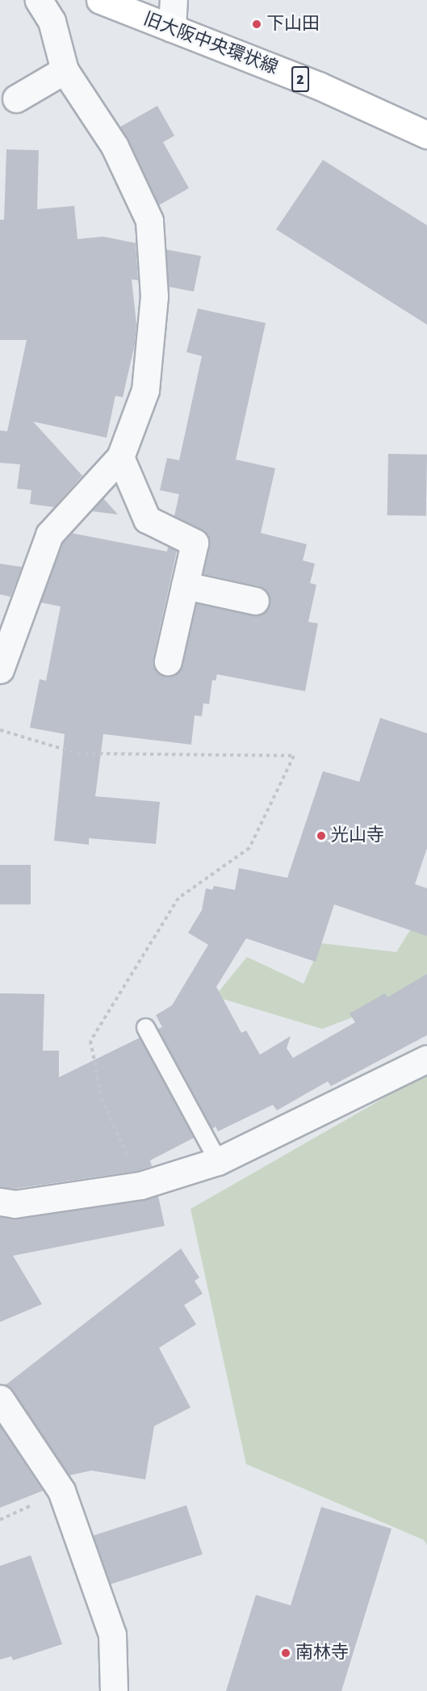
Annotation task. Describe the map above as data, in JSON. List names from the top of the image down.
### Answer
{
  "streets": {
    "main road": ["旧大阪中央環状線", "2"]
  },
  "places": ["下山田", "光山寺", "南林寺"]
}
